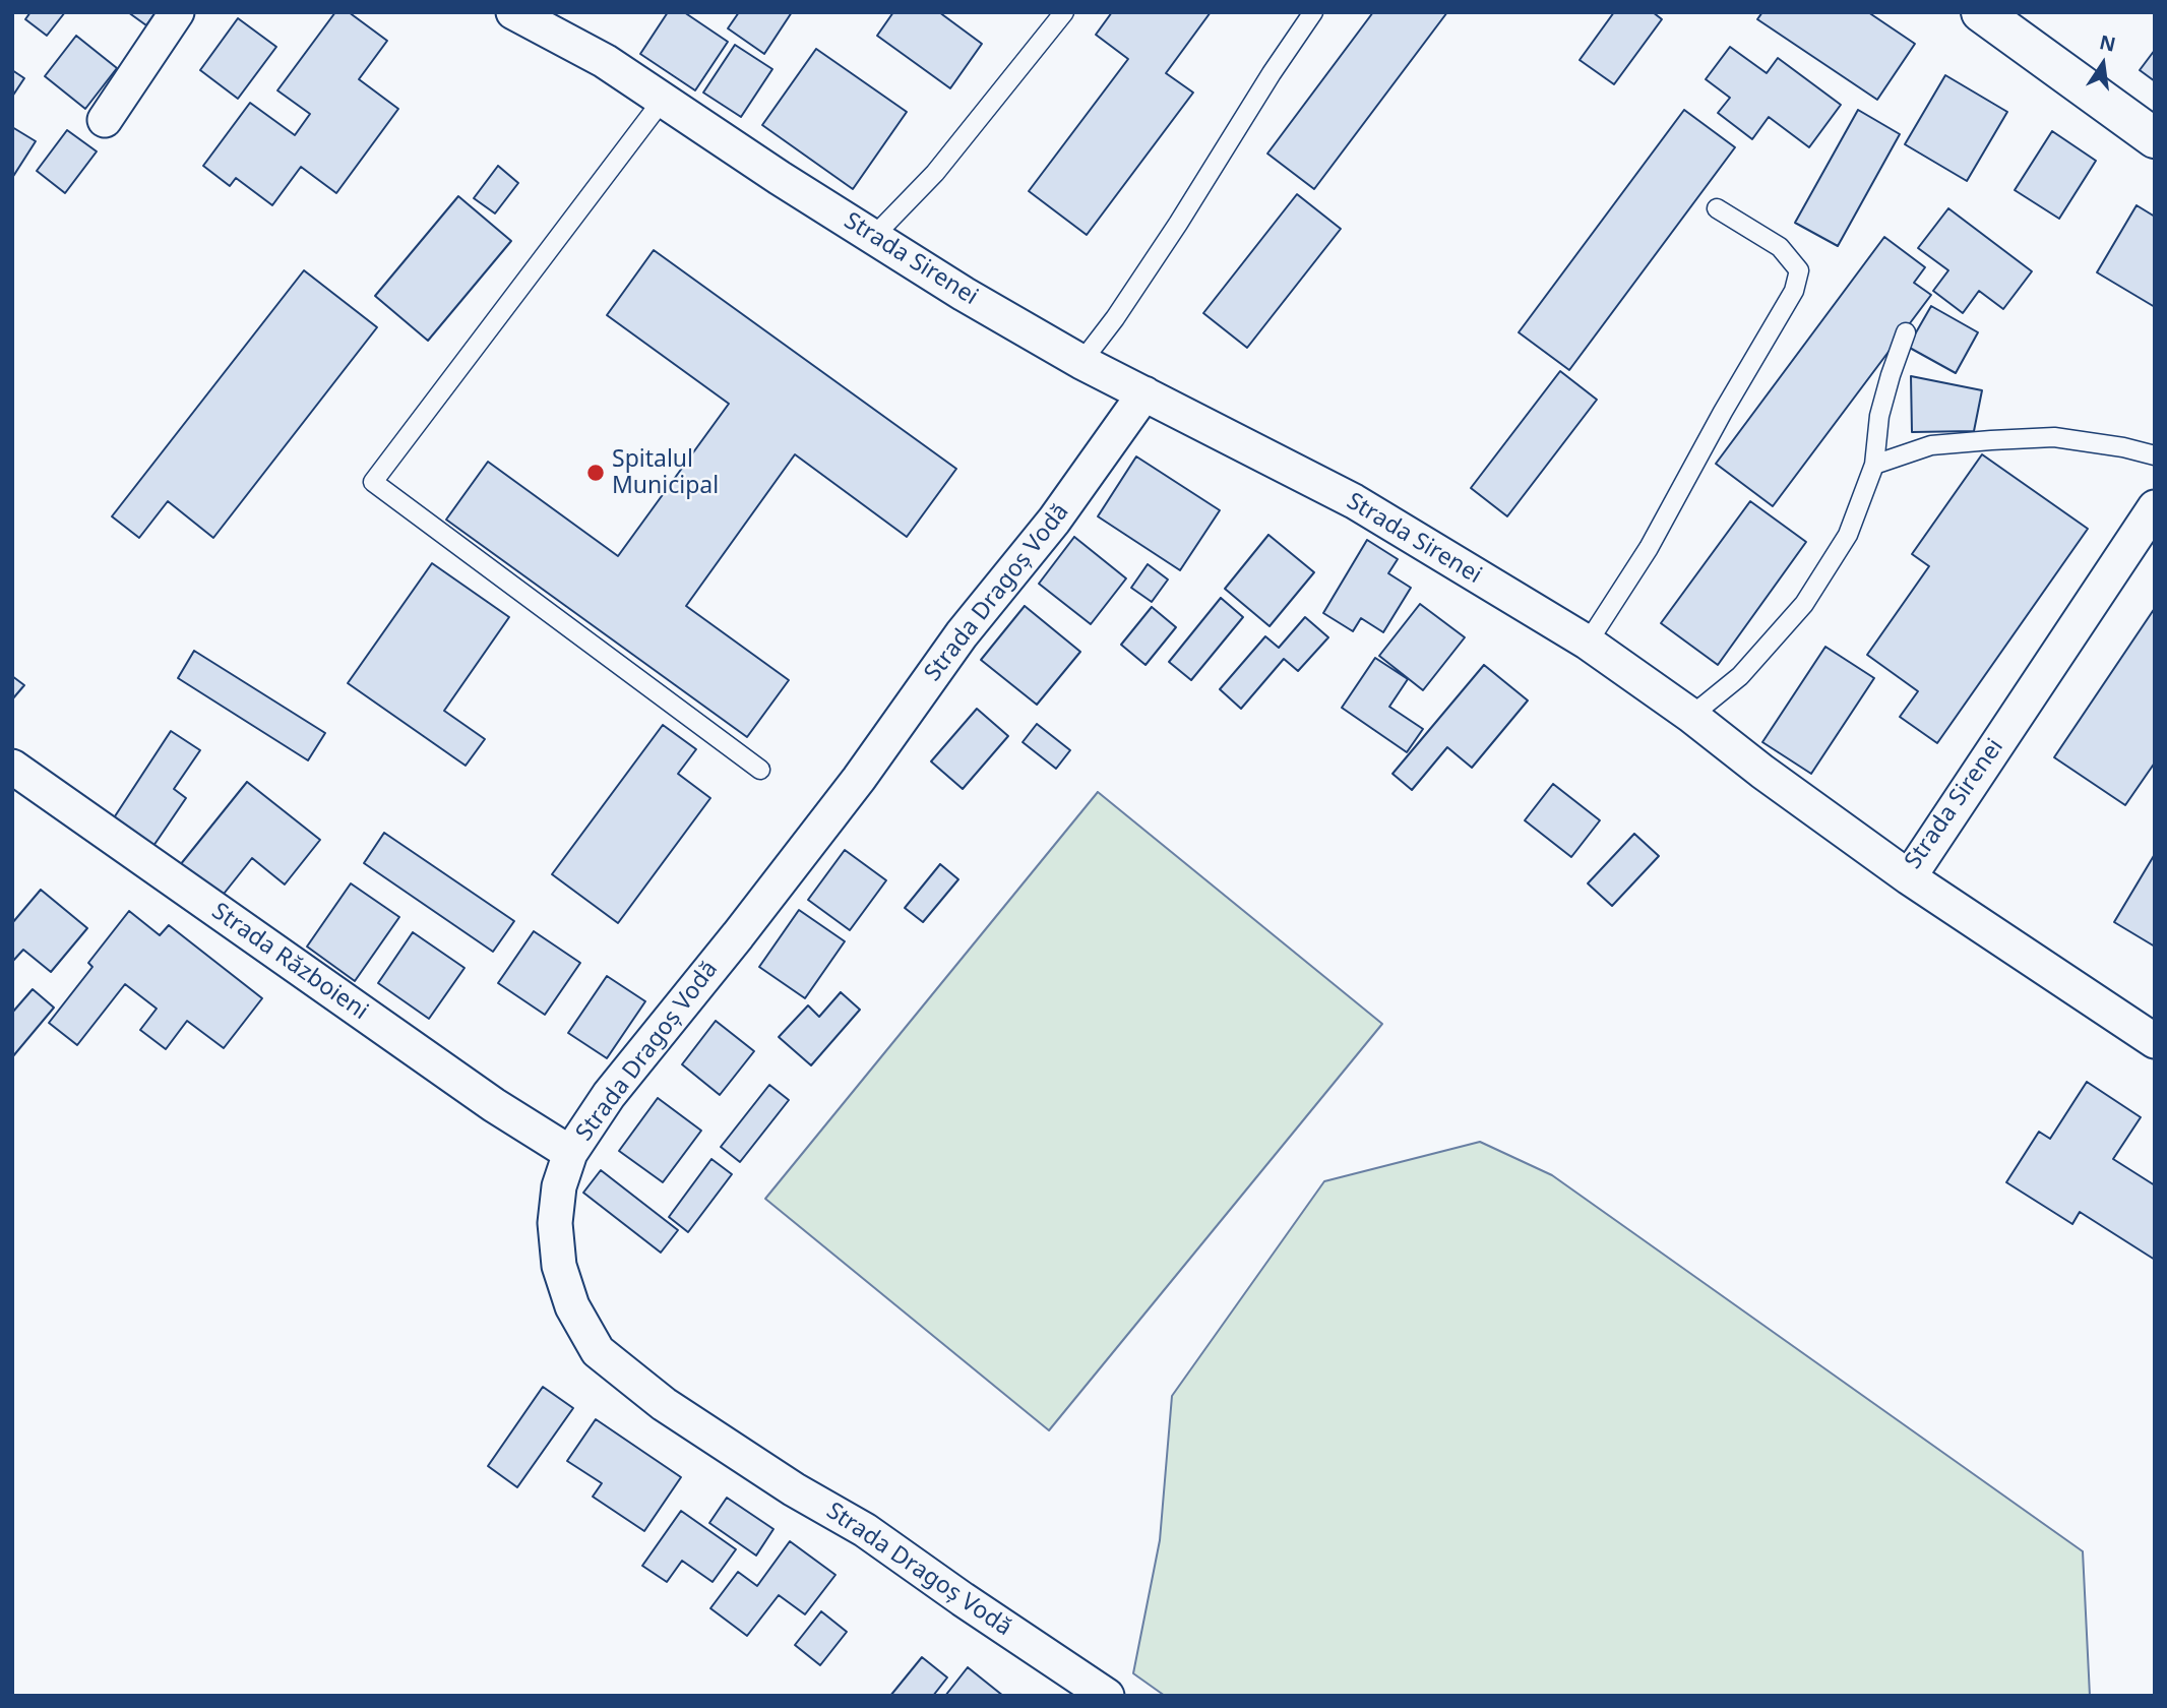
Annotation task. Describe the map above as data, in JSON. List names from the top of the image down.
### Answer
{
  "streets": {
    "street": ["Strada Sirenei", "Strada Dragoș Vodă", "Strada Războieni"]
  },
  "crossings": [
    ["Strada Sirenei", "Strada Dragoș Vodă"],
    ["Strada Dragoș Vodă", "Strada Războieni"]
  ],
  "places": ["Spitalul Municipal"],
  "north": "top"
}
